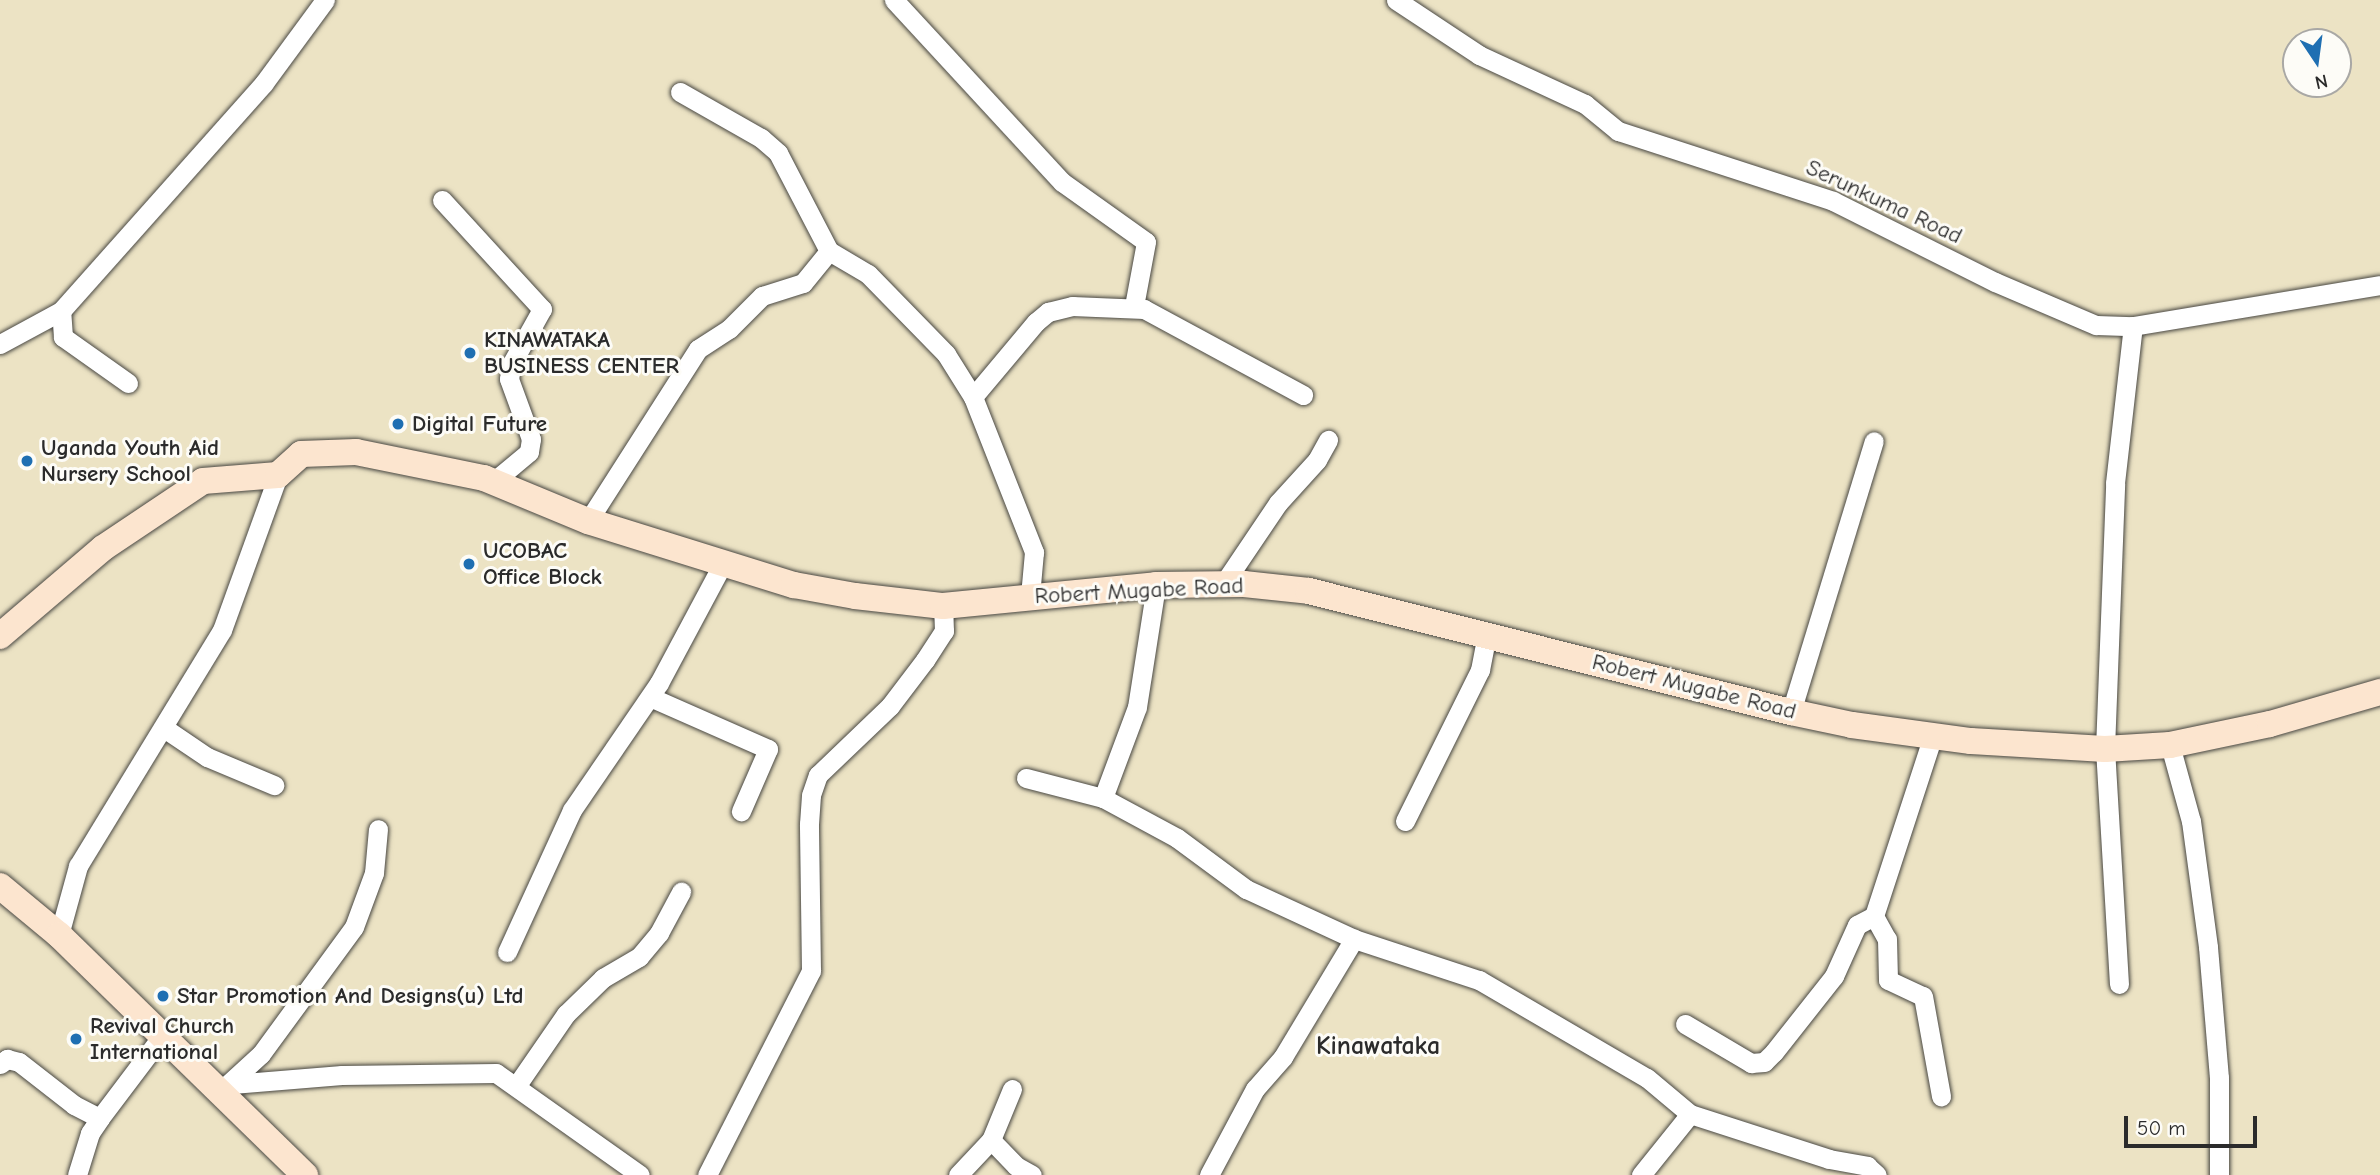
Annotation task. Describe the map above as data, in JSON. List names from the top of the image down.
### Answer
{
  "streets": {
    "street": ["Serunkuma Road", "Robert Mugabe Road"]
  },
  "districts": ["Kinawataka"],
  "places": [
    "KINAWATAKA BUSINESS CENTER",
    "Digital Future",
    "Uganda Youth Aid Nursery School",
    "UCOBAC Office Block",
    "Star Promotion And Designs(u) Ltd",
    "Revival Church International"
  ],
  "scale_bar": "50 m",
  "north": "bottom"
}
